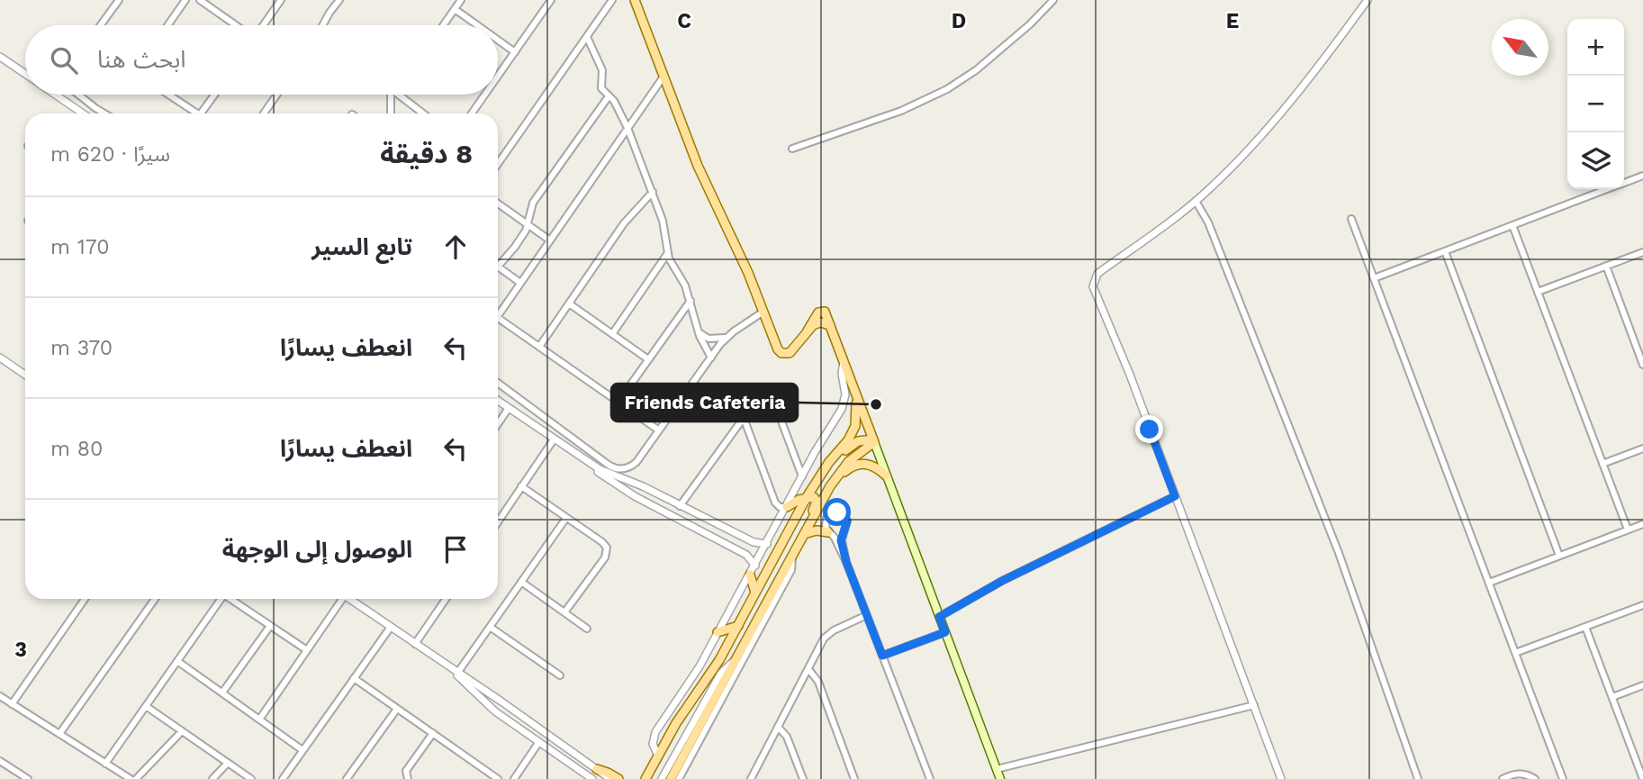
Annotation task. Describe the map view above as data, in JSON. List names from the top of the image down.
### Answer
{
  "places": ["Friends Cafeteria"],
  "north": "top left",
  "page": {
    "map_buttons": ["+", "−"],
    "search": "ابحث هنا",
    "heading": ["8 دقيقة", "سيرًا · 620 m"],
    "list": [
      ["تابع السير", "170 m"],
      ["انعطف يسارًا", "370 m"],
      ["انعطف يسارًا", "80 m"],
      "الوصول إلى الوجهة"
    ]
  },
  "grid": {
    "columns": ["C", "D", "E"],
    "rows": ["3"]
  }
}
